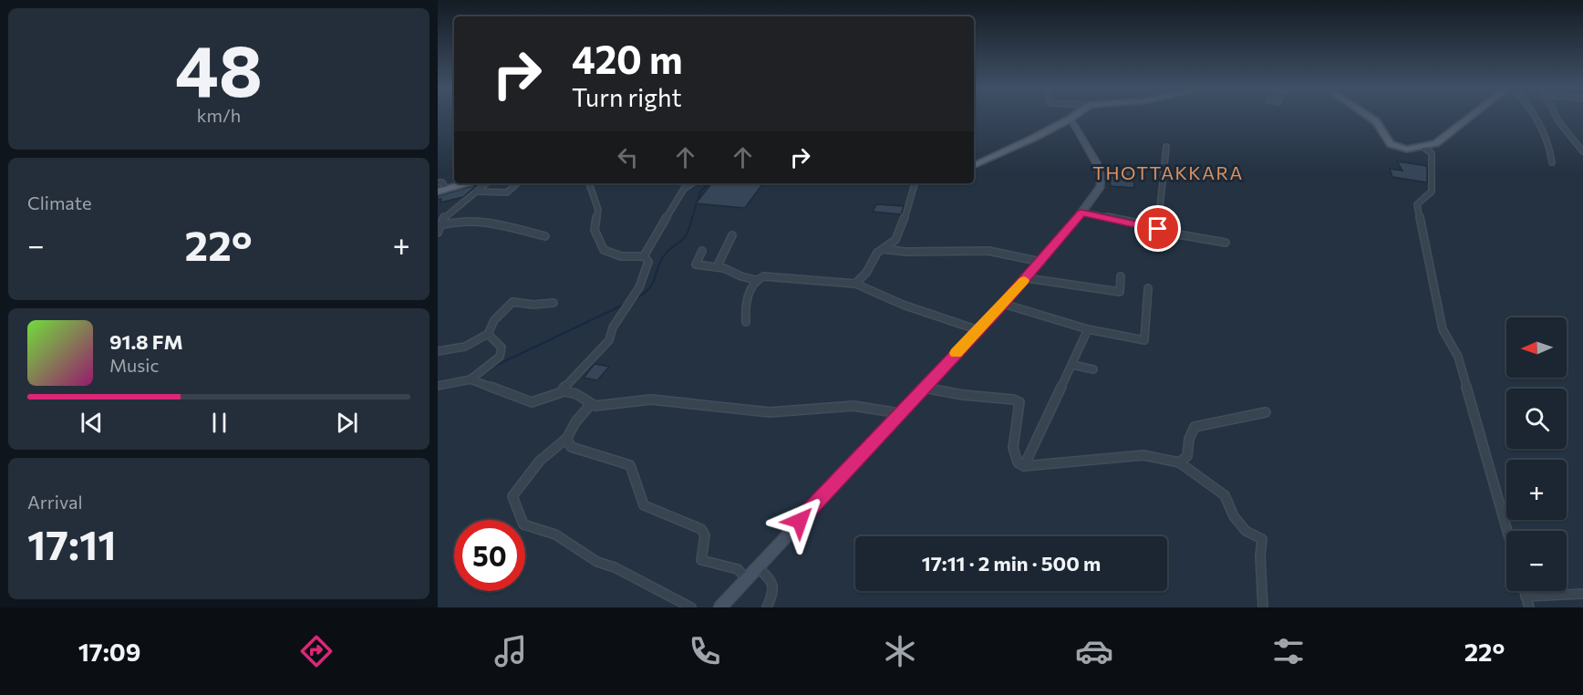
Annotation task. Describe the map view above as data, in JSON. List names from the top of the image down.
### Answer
{
  "districts": ["THOTTAKKARA"],
  "north": "left",
  "page": {
    "tile": [
      ["48", "km/h"],
      "Climate",
      ["Arrival", "17:11"]
    ],
    "turn": ["420 m", "Turn right"],
    "heat": ["−", "22°", "+"],
    "map_buttons": ["+", "−"],
    "song": ["91.8 FM", "Music"],
    "limit": "50",
    "trip": "17:11 · 2 min · 500 m",
    "tabs": ["17:09", "22°"]
  }
}
